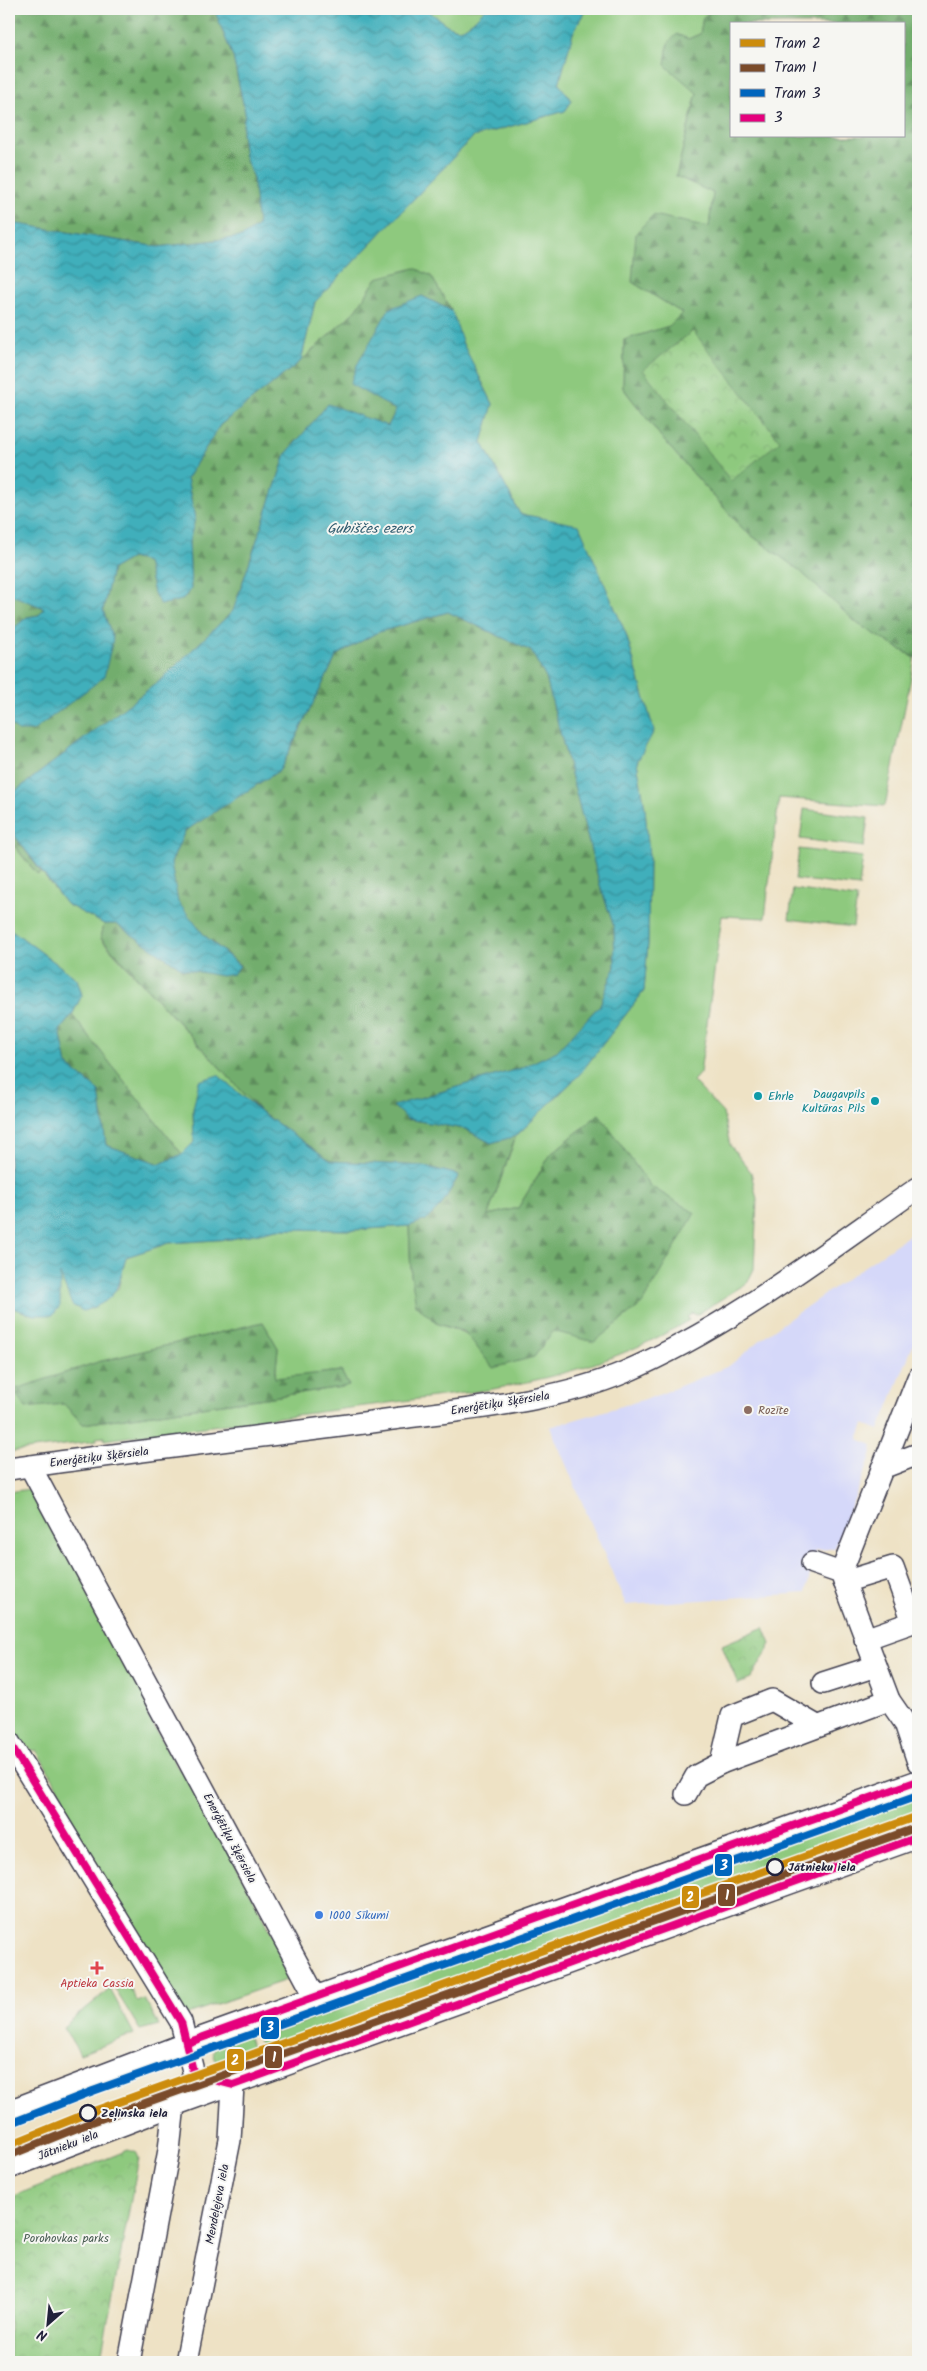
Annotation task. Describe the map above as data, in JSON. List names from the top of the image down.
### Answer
{
  "streets": {
    "street": ["Enerģētiķu šķērsiela", "Jātnieku iela", "Mendeļejeva iela"]
  },
  "crossings": [
    ["Jātnieku iela", "Mendeļejeva iela"]
  ],
  "water": ["Gubiščes ezers"],
  "parks": ["Porohovkas parks"],
  "places": {
    "other": [
      "Ehrle",
      "Daugavpils Kultūras Pils",
      "Rozīte",
      "Jātnieku iela",
      "1000 Sīkumi",
      "Zeļinska iela"
    ],
    "health": ["Aptieka Cassia"]
  },
  "lines": [
    "transit line 3",
    "tram line 3",
    "tram line 2",
    "tram line 1"
  ],
  "legend": [
    "Tram 2",
    "Tram 1",
    "Tram 3",
    "3"
  ],
  "north": "bottom left"
}
